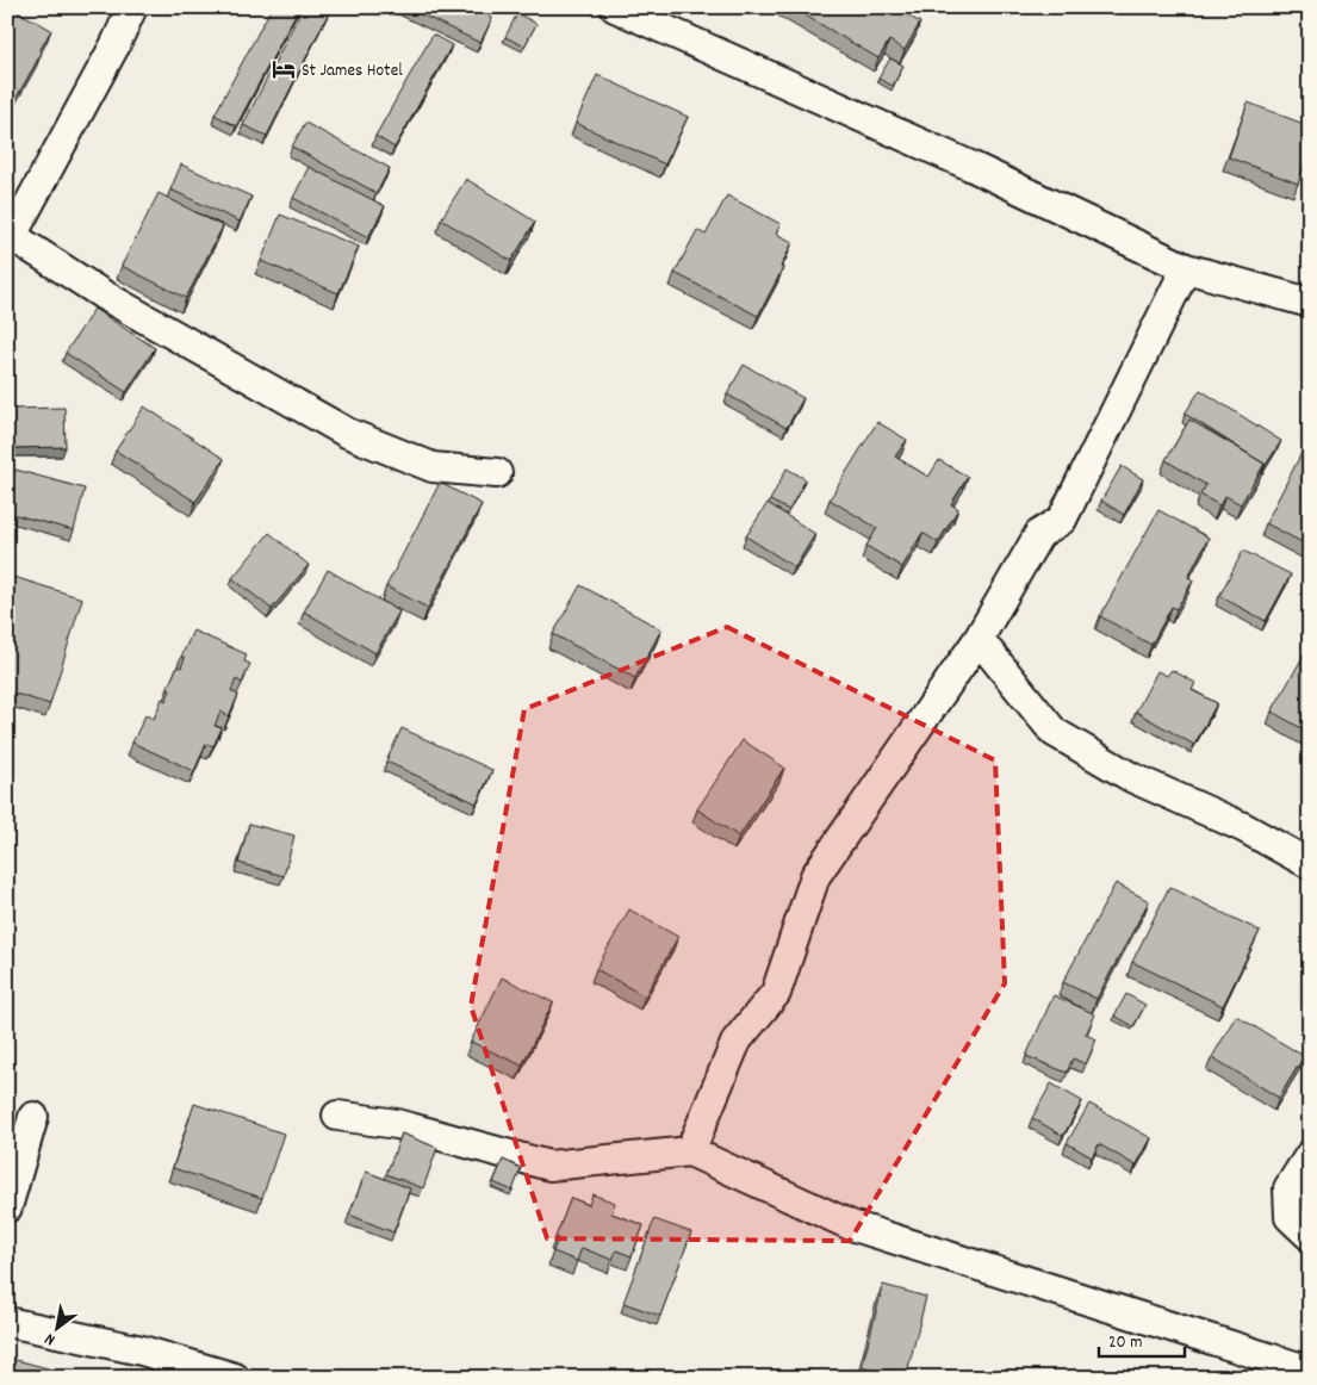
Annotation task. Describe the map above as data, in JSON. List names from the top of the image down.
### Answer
{
  "places": {
    "hotel": ["St James Hotel"]
  },
  "scale_bar": "20 m",
  "north": "bottom left"
}
